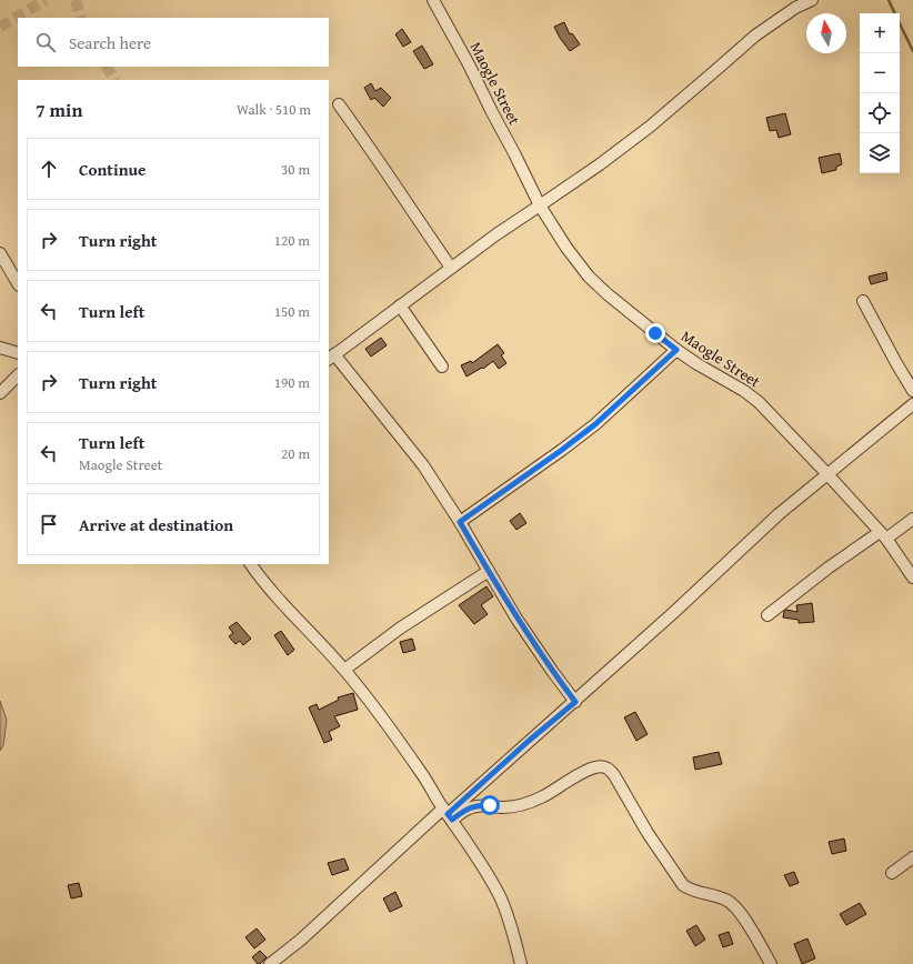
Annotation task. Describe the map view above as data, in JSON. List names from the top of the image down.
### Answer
{
  "streets": {
    "street": ["Maogle Street"]
  },
  "north": "top",
  "page": {
    "map_buttons": ["+", "−"],
    "search": "Search here",
    "heading": ["7 min", "Walk · 510 m"],
    "list": [
      ["Continue", "30 m"],
      ["Turn right", "120 m"],
      ["Turn left", "150 m"],
      ["Turn right", "190 m"],
      ["Turn left", "Maogle Street", "20 m"],
      "Arrive at destination"
    ]
  }
}
